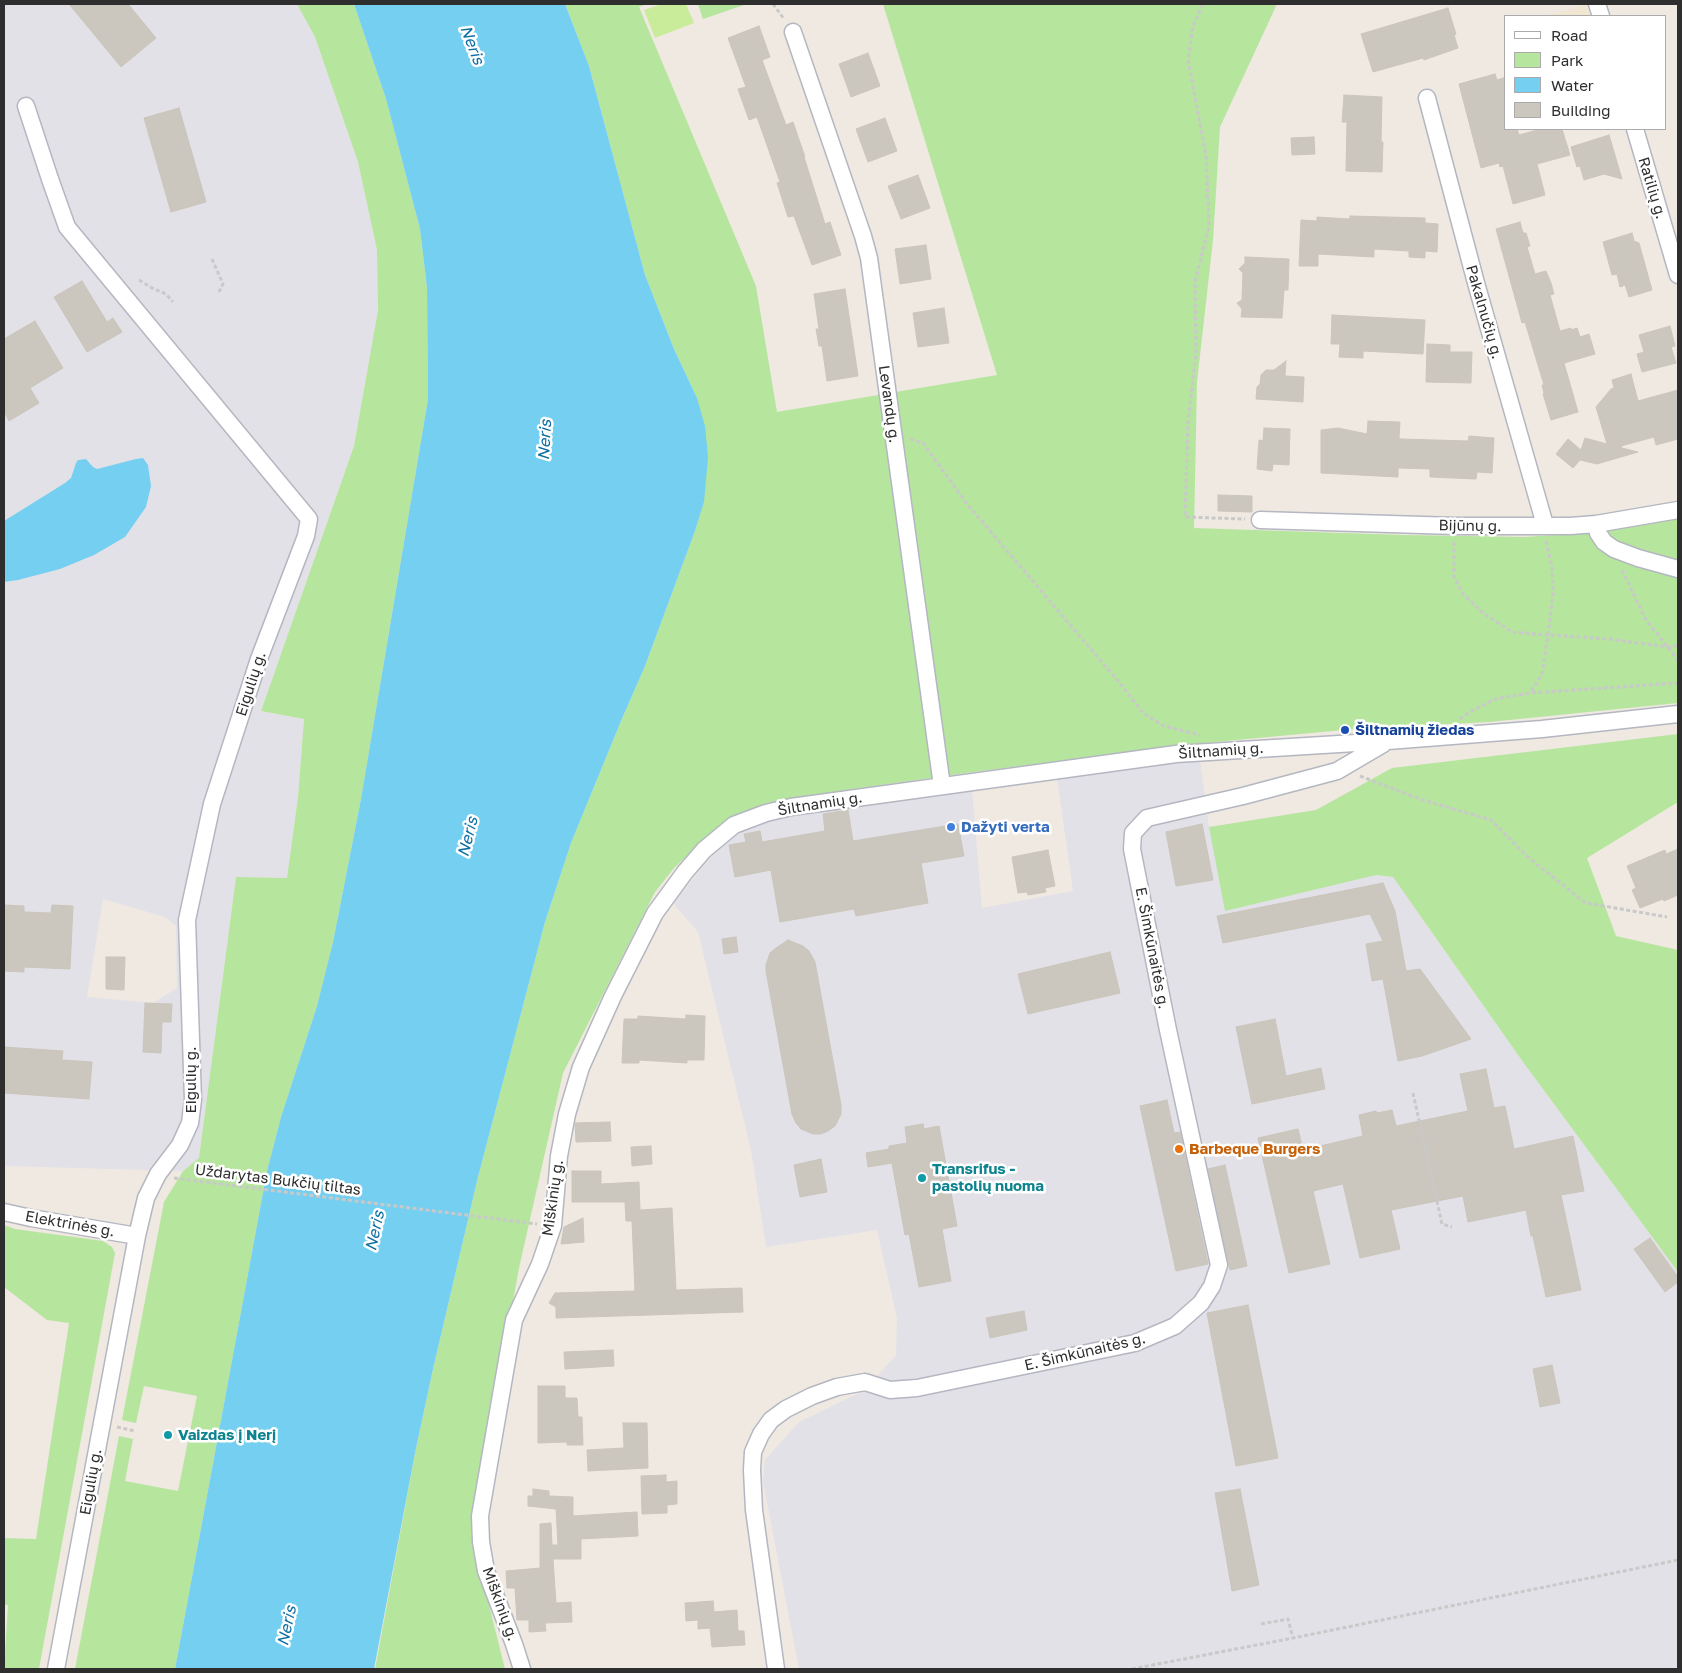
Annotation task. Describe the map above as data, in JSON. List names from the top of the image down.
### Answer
{
  "streets": {
    "street": [
      "Ratilių g.",
      "Pakalnučių g.",
      "Levandų g.",
      "Bijūnų g.",
      "Eigulių g.",
      "Šiltnamių g.",
      "E. Šimkūnaitės g.",
      "Miškinių g.",
      "Elektrinės g."
    ],
    "path": ["Uždarytas Bukčių tiltas"]
  },
  "crossings": [
    ["Pakalnučių g.", "Bijūnų g."],
    ["Levandų g.", "Šiltnamių g."],
    ["Eigulių g.", "Elektrinės g."],
    ["Šiltnamių g.", "E. Šimkūnaitės g."],
    ["Šiltnamių g.", "Miškinių g."]
  ],
  "water": ["Neris"],
  "places": [
    "Šiltnamių žiedas",
    "Dažyti verta",
    "Barbeque Burgers",
    "Transrifus - pastolių nuoma",
    "Vaizdas į Nerį"
  ],
  "legend": [
    "Road",
    "Park",
    "Water",
    "Building"
  ]
}
